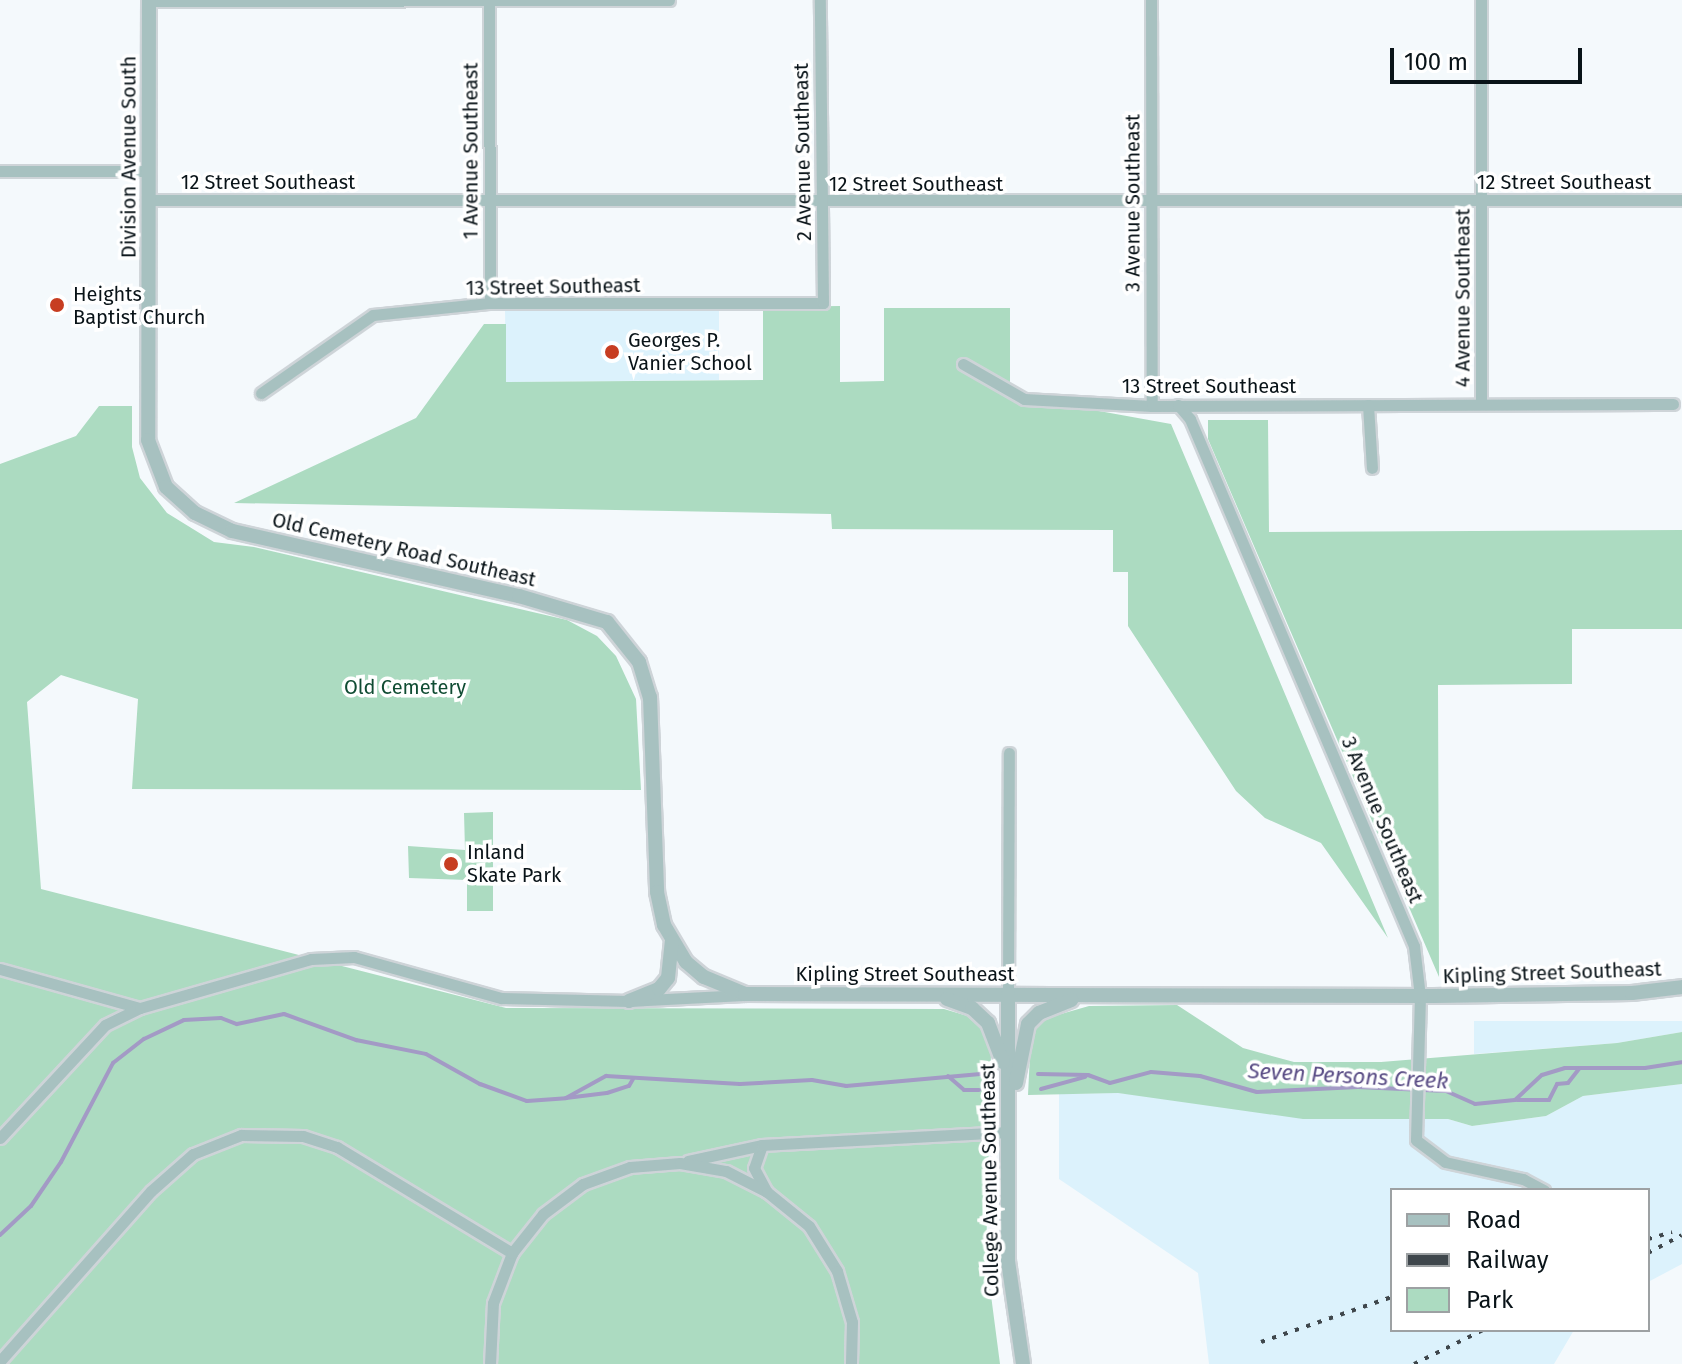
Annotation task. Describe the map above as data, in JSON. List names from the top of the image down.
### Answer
{
  "streets": {
    "street": [
      "1 Avenue Southeast",
      "2 Avenue Southeast",
      "Division Avenue South",
      "12 Street Southeast",
      "3 Avenue Southeast",
      "13 Street Southeast",
      "4 Avenue Southeast",
      "Old Cemetery Road Southeast",
      "Kipling Street Southeast",
      "College Avenue Southeast"
    ]
  },
  "crossings": [
    ["1 Avenue Southeast", "12 Street Southeast"],
    ["1 Avenue Southeast", "13 Street Southeast"],
    ["2 Avenue Southeast", "12 Street Southeast"],
    ["2 Avenue Southeast", "13 Street Southeast"],
    ["Division Avenue South", "12 Street Southeast"],
    ["Division Avenue South", "Old Cemetery Road Southeast"],
    ["12 Street Southeast", "3 Avenue Southeast"],
    ["12 Street Southeast", "4 Avenue Southeast"],
    ["3 Avenue Southeast", "13 Street Southeast"],
    ["3 Avenue Southeast", "Kipling Street Southeast"],
    ["13 Street Southeast", "4 Avenue Southeast"],
    ["Kipling Street Southeast", "College Avenue Southeast"]
  ],
  "water": ["Seven Persons Creek"],
  "parks": ["Old Cemetery"],
  "places": ["Heights Baptist Church", "Georges P. Vanier School", "Inland Skate Park"],
  "legend": ["Road", "Railway", "Park"],
  "scale_bar": "100 m"
}
